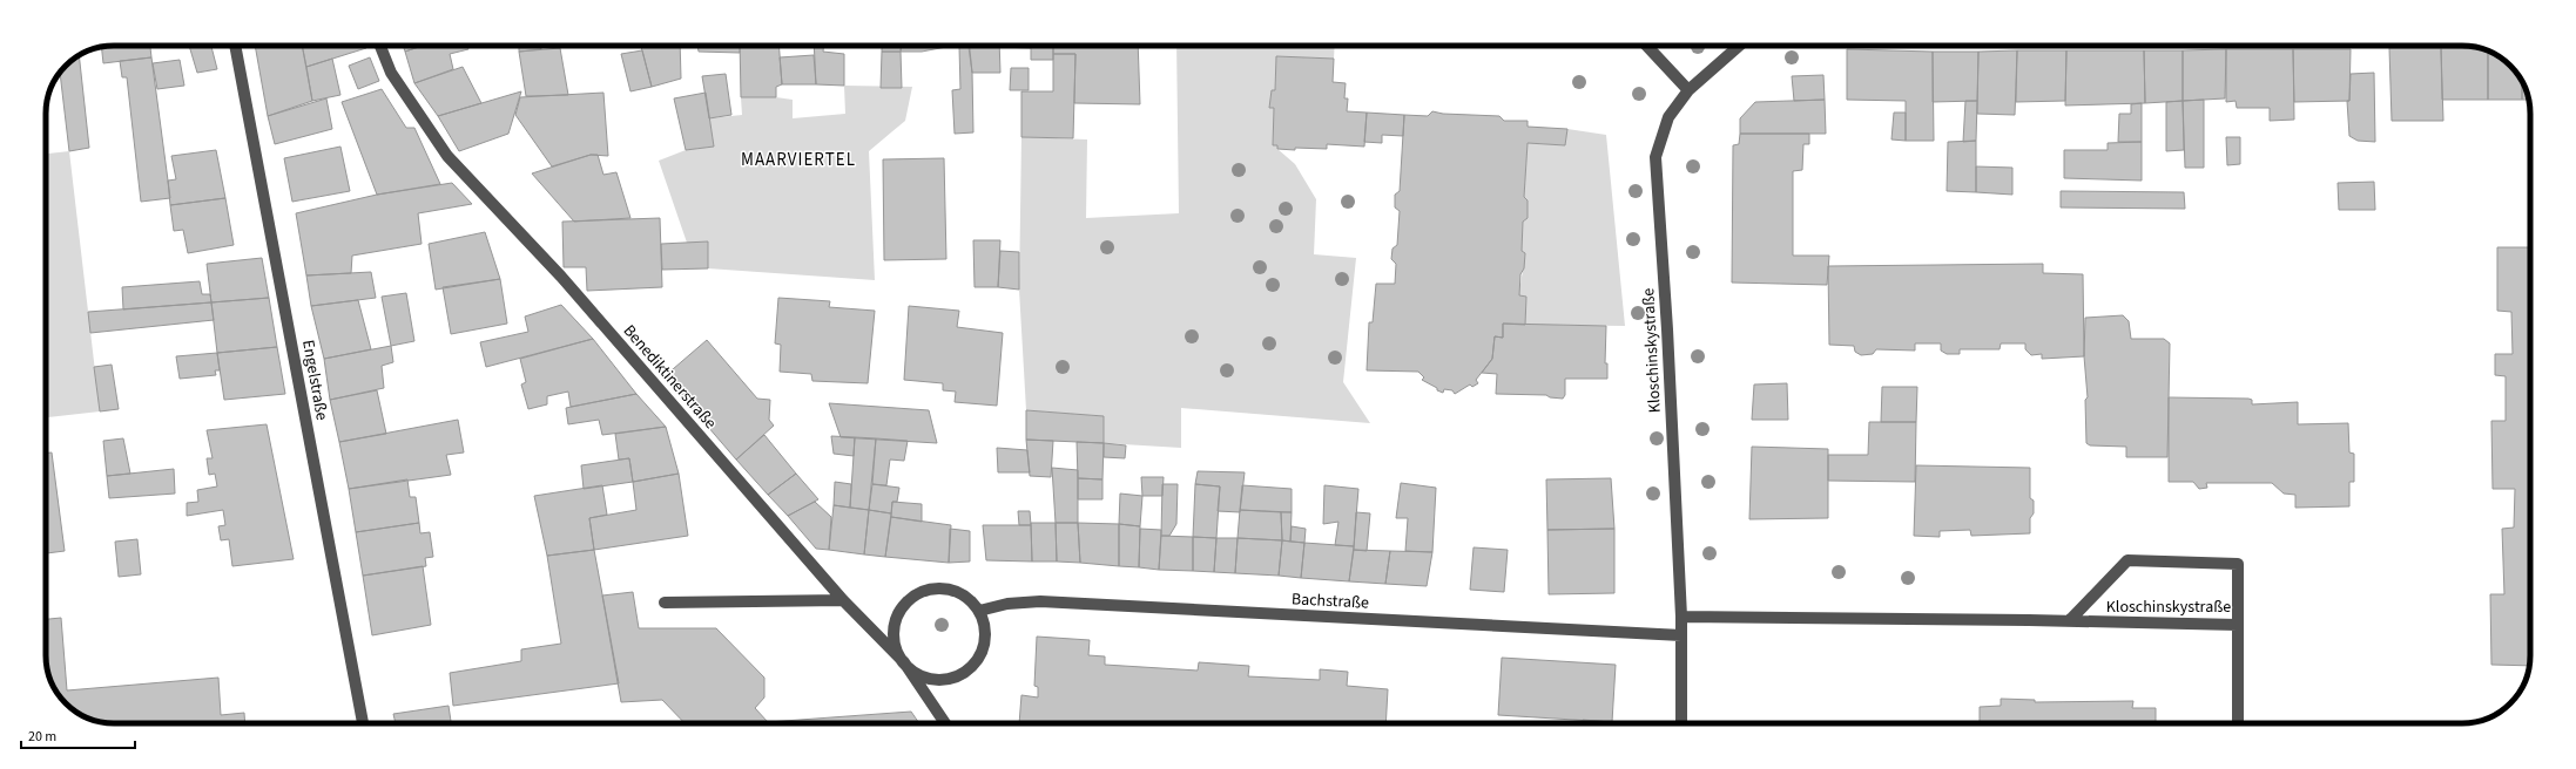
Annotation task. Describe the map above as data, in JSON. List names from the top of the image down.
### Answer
{
  "streets": {
    "street": [
      "Kloschinskystraße",
      "Benediktinerstraße",
      "Engelstraße",
      "Bachstraße"
    ]
  },
  "crossings": [
    ["Kloschinskystraße", "Bachstraße"],
    ["Benediktinerstraße", "Bachstraße"]
  ],
  "districts": ["MAARVIERTEL"],
  "scale_bar": "20 m"
}
